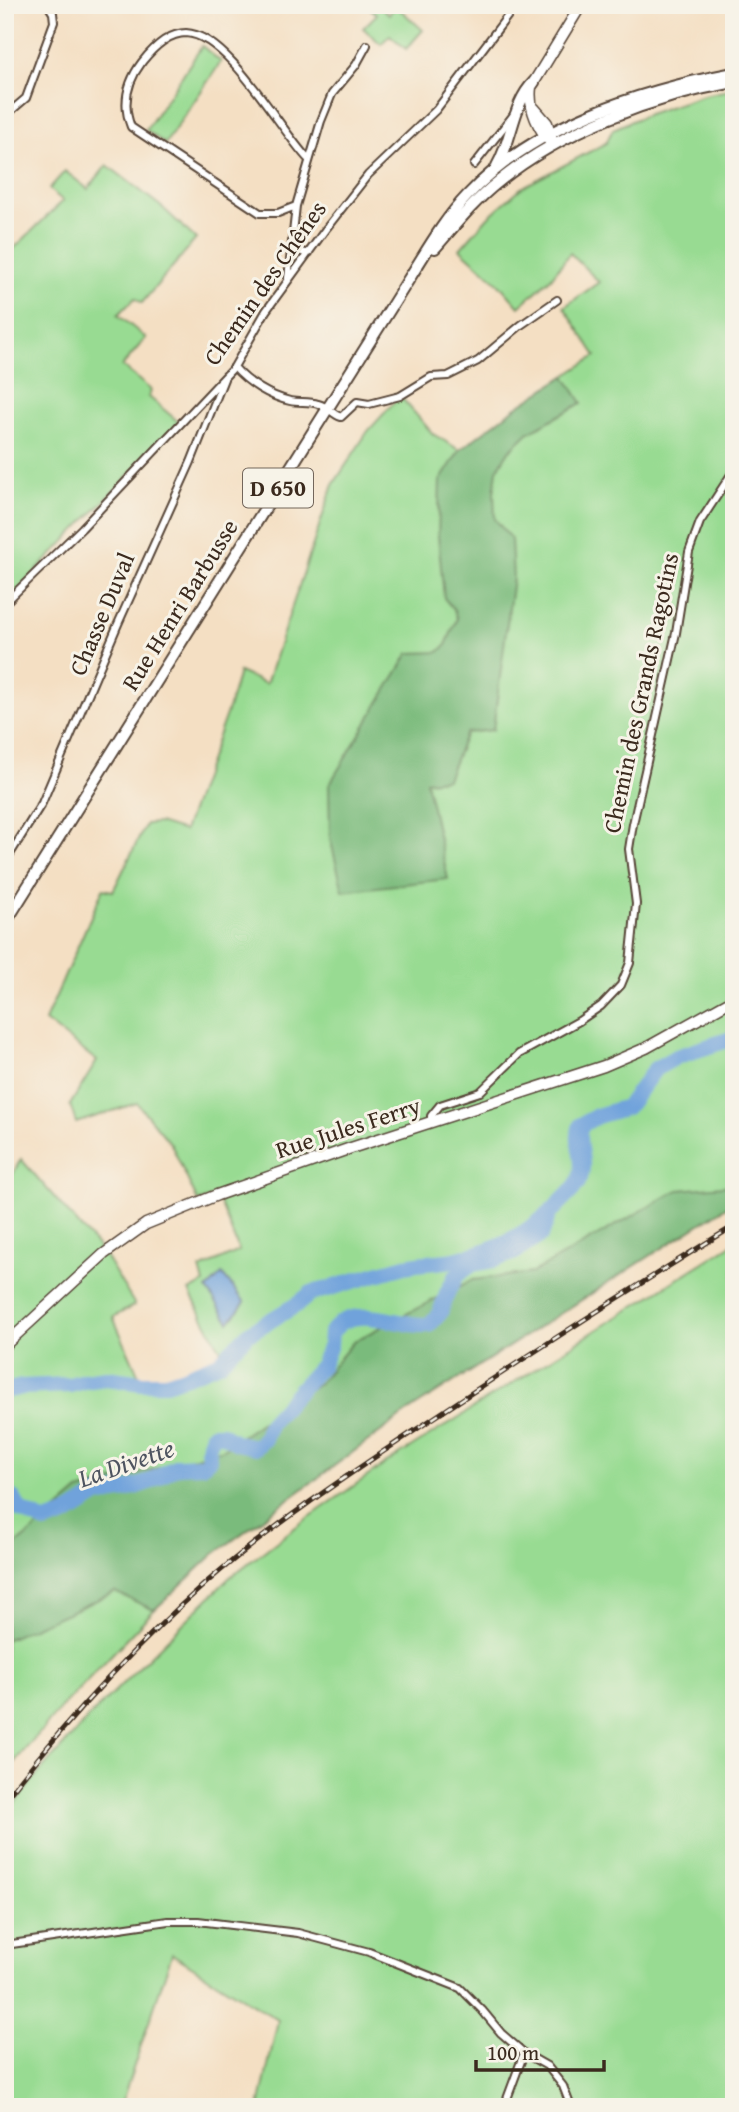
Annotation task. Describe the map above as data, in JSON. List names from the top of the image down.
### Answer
{
  "streets": {
    "main road": ["D 650", "Rue Henri Barbusse", "Rue Jules Ferry"],
    "street": ["Chemin des Chênes", "Chasse Duval", "Chemin des Grands Ragotins"]
  },
  "crossings": [
    ["Chemin des Chênes", "Chasse Duval"],
    ["D 650", "Rue Henri Barbusse"],
    ["Chemin des Grands Ragotins", "Rue Jules Ferry"]
  ],
  "water": ["La Divette"],
  "scale_bar": "100 m"
}
